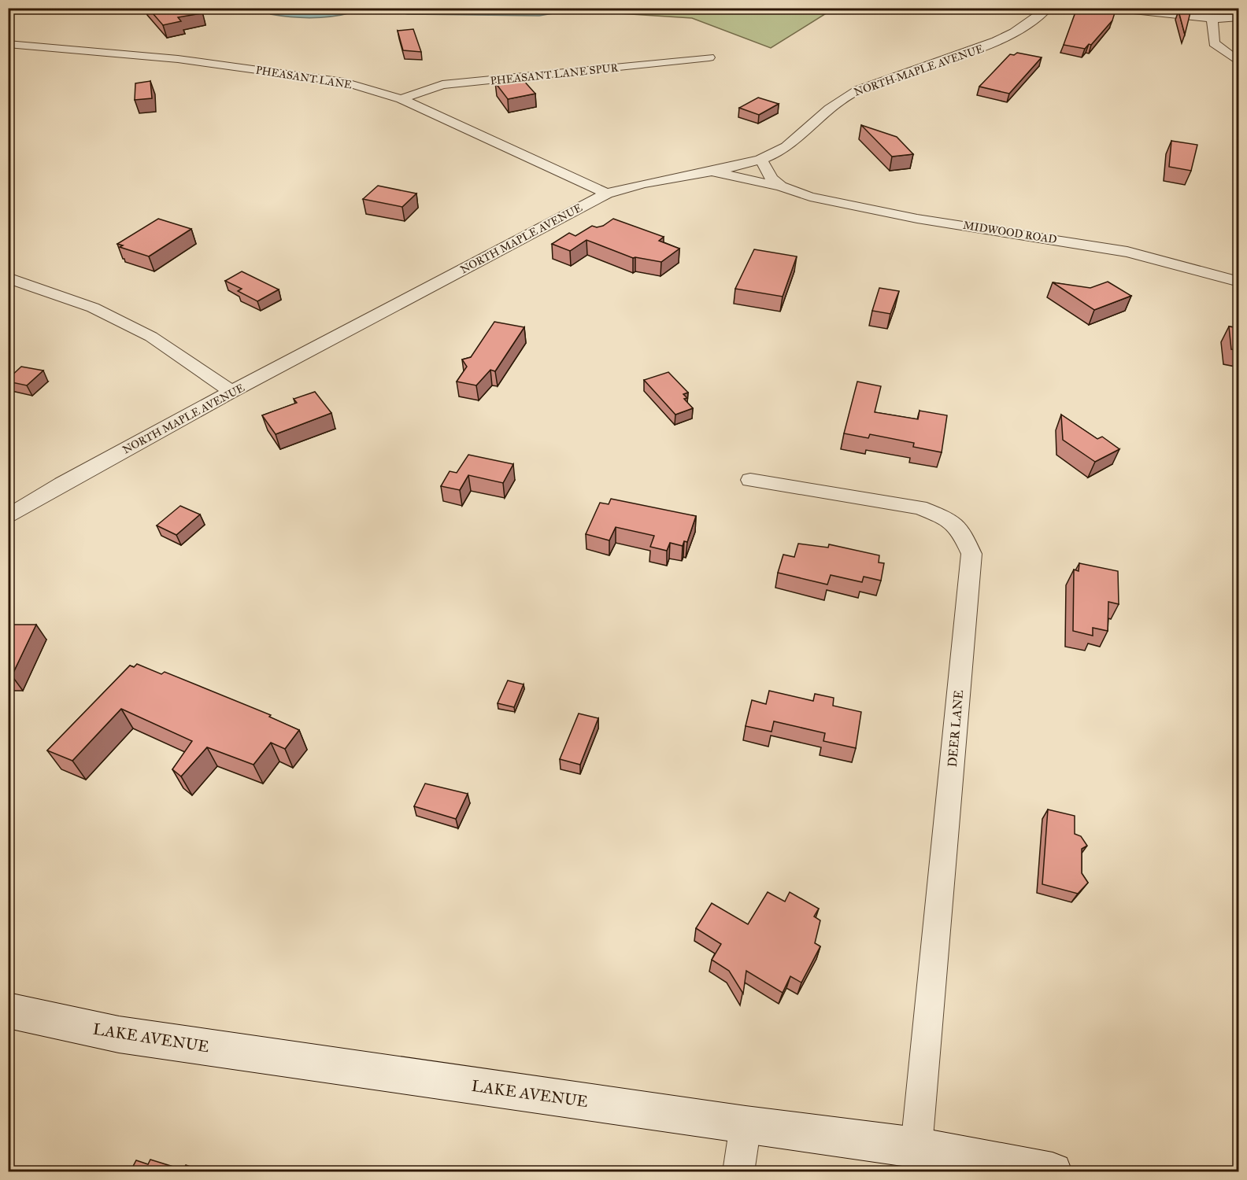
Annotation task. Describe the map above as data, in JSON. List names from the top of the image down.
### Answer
{
  "streets": {
    "main road": ["LAKE AVENUE"],
    "street": [
      "NORTH MAPLE AVENUE",
      "PHEASANT LANE SPUR",
      "PHEASANT LANE",
      "MIDWOOD ROAD",
      "DEER LANE"
    ]
  },
  "crossings": [
    ["NORTH MAPLE AVENUE", "PHEASANT LANE"],
    ["NORTH MAPLE AVENUE", "MIDWOOD ROAD"],
    ["PHEASANT LANE SPUR", "PHEASANT LANE"],
    ["DEER LANE", "LAKE AVENUE"]
  ]
}
